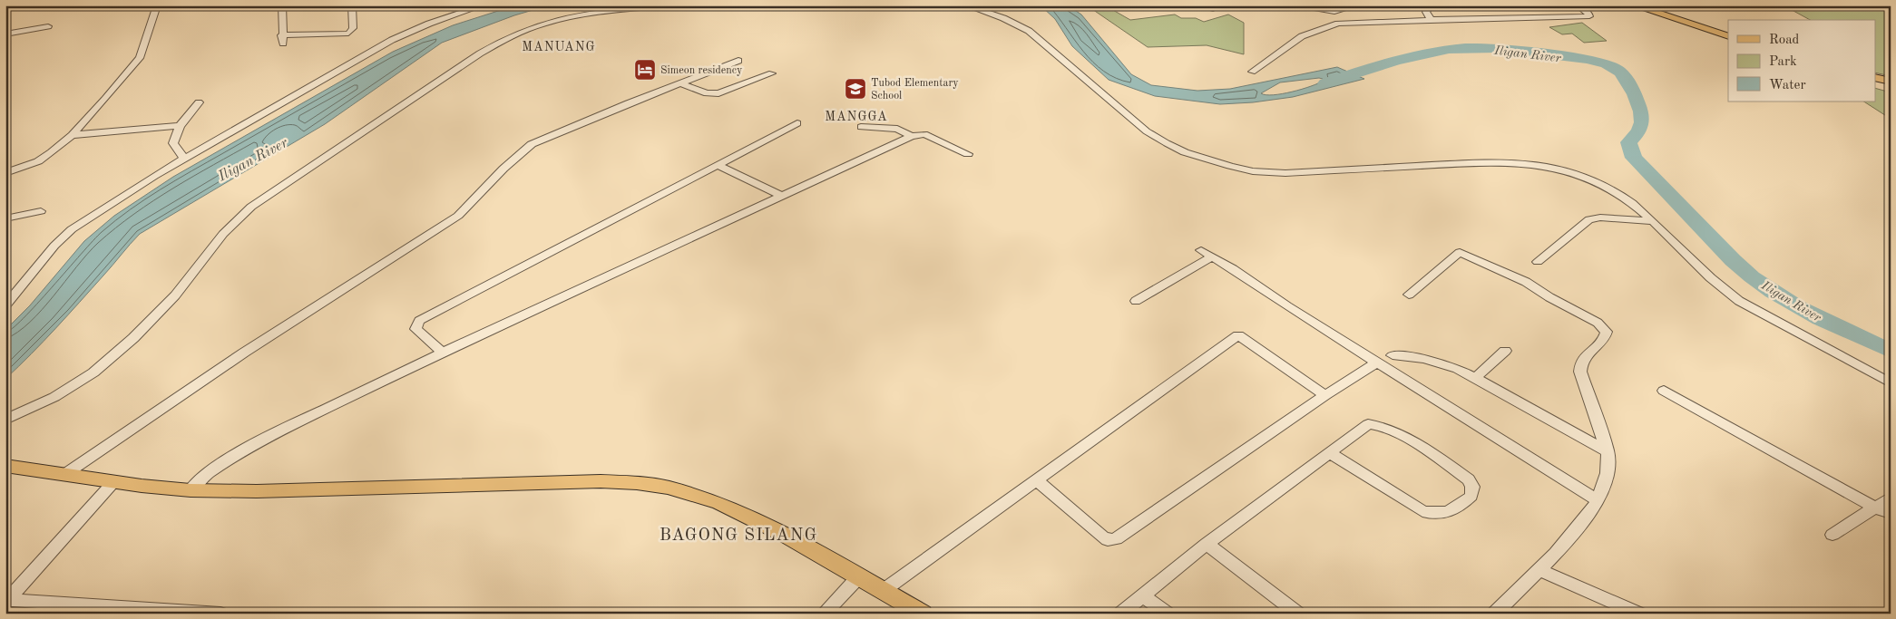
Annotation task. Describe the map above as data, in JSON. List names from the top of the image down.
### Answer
{
  "districts": ["MANUANG", "MANGGA", "BAGONG SILANG"],
  "water": ["Iligan River"],
  "places": {
    "hotel": ["Simeon residency"],
    "school or university": ["Tubod Elementary School"]
  },
  "legend": ["Road", "Park", "Water"]
}
